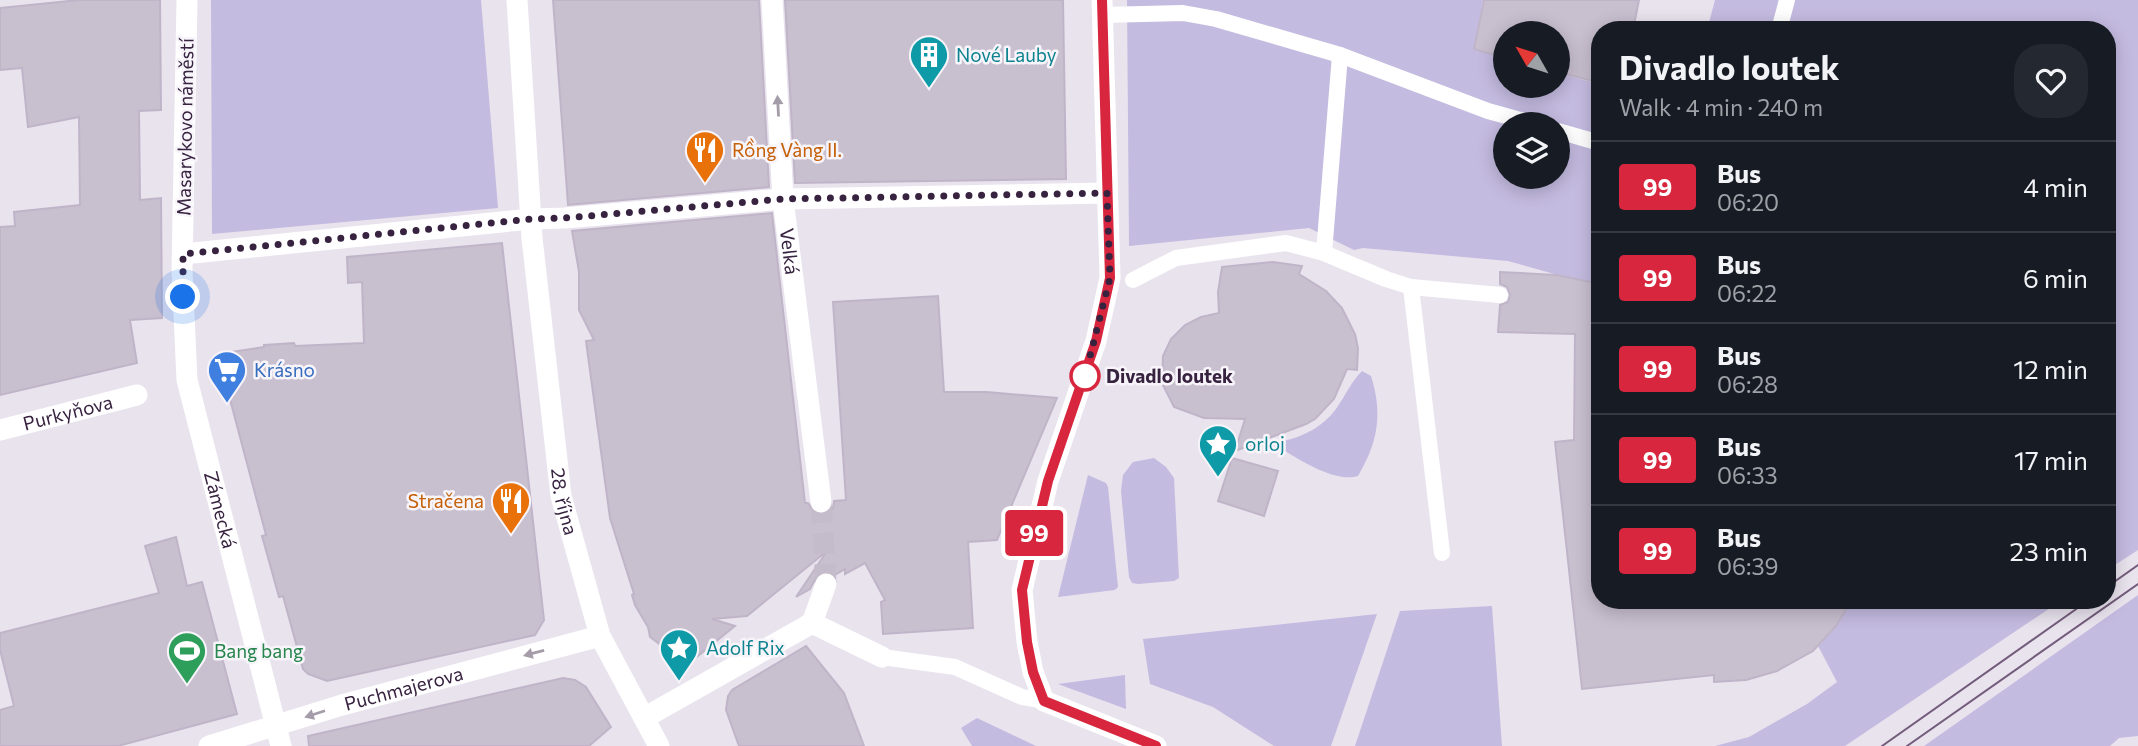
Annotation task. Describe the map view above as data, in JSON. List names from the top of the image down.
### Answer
{
  "streets": {
    "street": [
      "Masarykovo náměstí",
      "Velká",
      "Purkyňova",
      "28. října",
      "Zámecká",
      "Puchmajerova"
    ]
  },
  "crossings": [
    ["Masarykovo náměstí", "Zámecká"],
    ["28. října", "Puchmajerova"],
    ["Zámecká", "Puchmajerova"]
  ],
  "one_way": ["Velká", "Puchmajerova"],
  "places": {
    "building": ["Nové Lauby"],
    "restaurant": ["Rồng Vàng II.", "Stračena"],
    "other": ["Divadlo loutek"],
    "supermarket": ["Krásno"],
    "place": ["orloj", "Adolf Rix"],
    "sports": ["Bang bang"]
  },
  "lines": ["bus line 99"],
  "north": "top left",
  "page": {
    "on_map": "99",
    "heading": ["Divadlo loutek", "Walk · 4 min · 240 m"],
    "list": [
      {
        "mark": "99",
        "name": "Bus",
        "note": "06:20",
        "value": "4 min"
      },
      {
        "mark": "99",
        "name": "Bus",
        "note": "06:22",
        "value": "6 min"
      },
      {
        "mark": "99",
        "name": "Bus",
        "note": "06:28",
        "value": "12 min"
      },
      {
        "mark": "99",
        "name": "Bus",
        "note": "06:33",
        "value": "17 min"
      },
      {
        "mark": "99",
        "name": "Bus",
        "note": "06:39",
        "value": "23 min"
      }
    ]
  }
}
